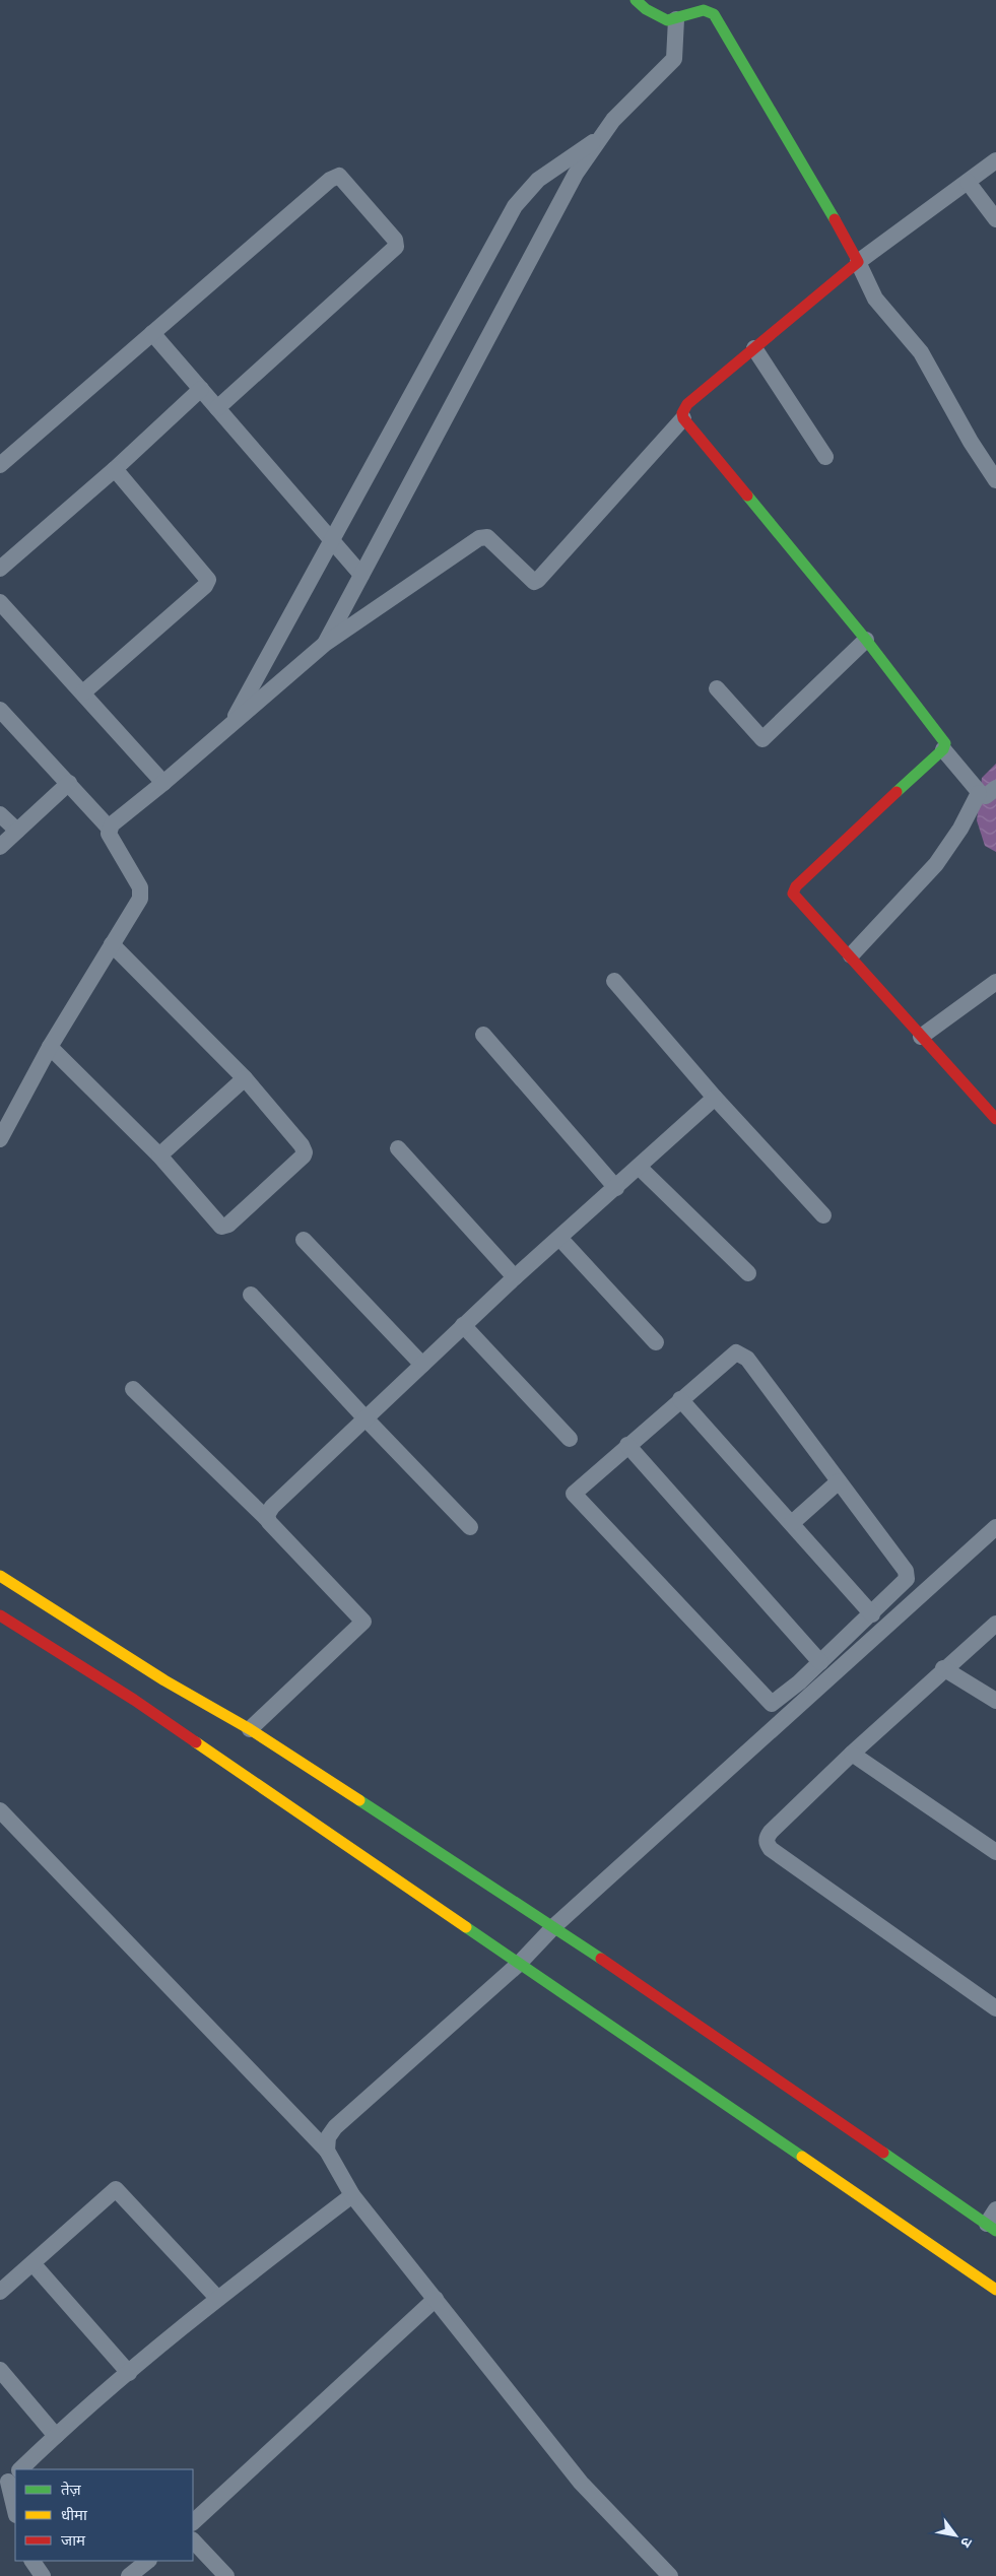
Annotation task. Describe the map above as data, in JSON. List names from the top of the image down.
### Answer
{
  "legend": ["तेज़", "धीमा", "जाम"],
  "north": "bottom right"
}
